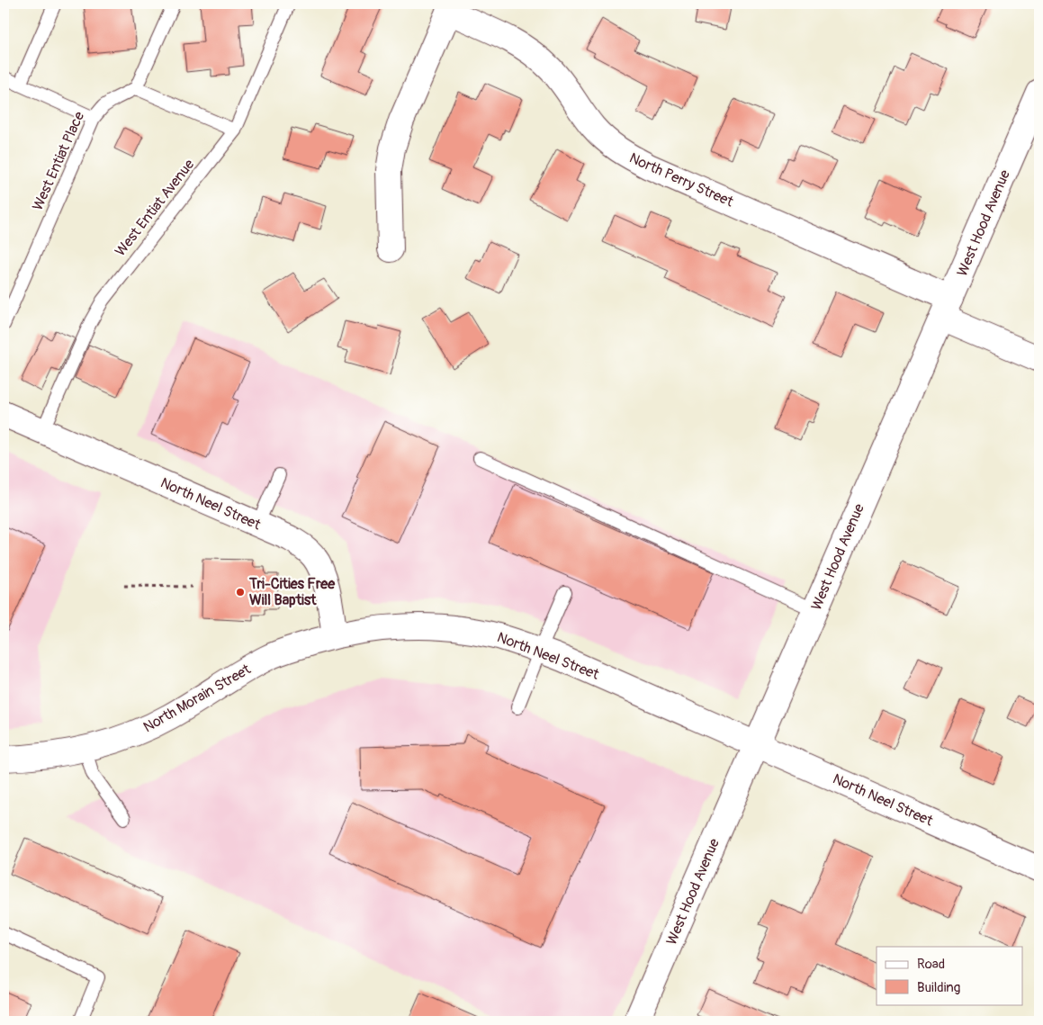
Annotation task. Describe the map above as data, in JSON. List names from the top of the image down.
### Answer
{
  "streets": {
    "street": [
      "North Perry Street",
      "West Hood Avenue",
      "North Neel Street",
      "North Morain Street"
    ],
    "lane": ["West Entiat Place", "West Entiat Avenue"]
  },
  "crossings": [
    ["North Perry Street", "West Hood Avenue"],
    ["West Entiat Avenue", "North Neel Street"],
    ["West Hood Avenue", "North Neel Street"],
    ["North Neel Street", "North Morain Street"]
  ],
  "places": ["Tri-Cities Free Will Baptist"],
  "legend": ["Road", "Building"]
}
